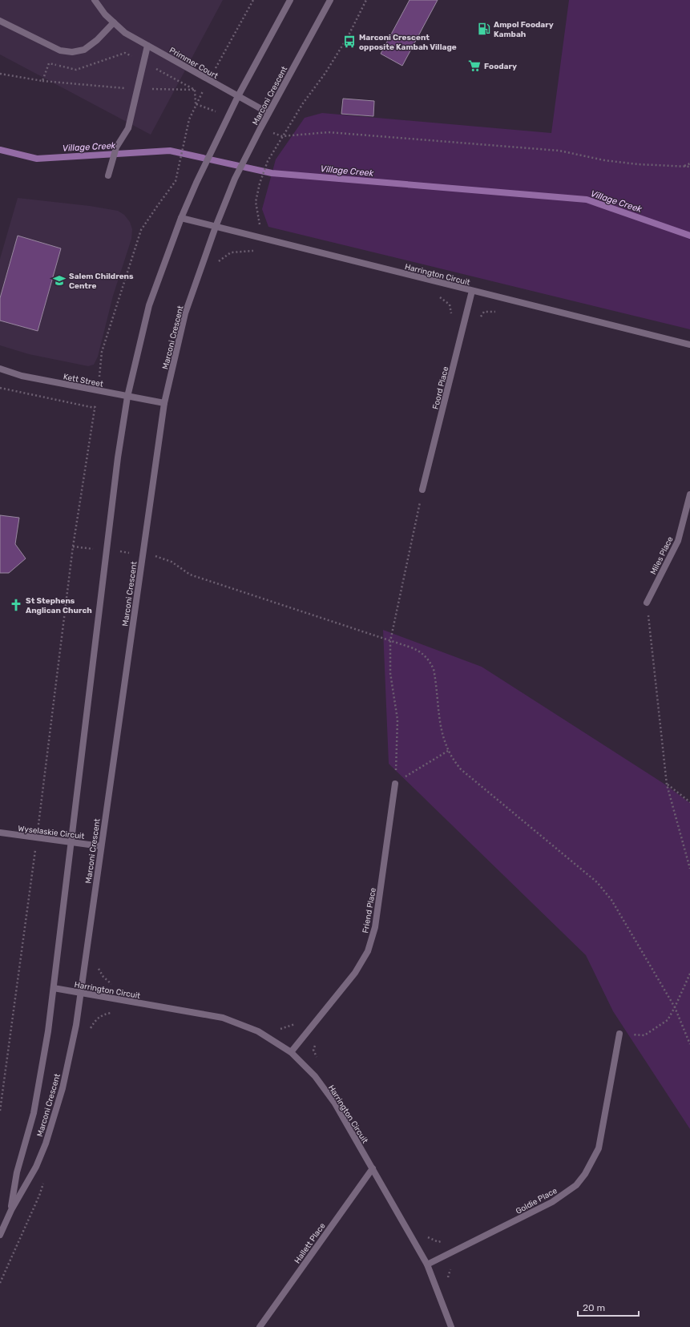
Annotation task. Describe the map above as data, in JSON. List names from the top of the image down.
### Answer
{
  "streets": {
    "street": [
      "Primmer Court",
      "Marconi Crescent",
      "Harrington Circuit",
      "Kett Street",
      "Foord Place",
      "Miles Place",
      "Wyselaskie Circuit",
      "Friend Place",
      "Goldie Place",
      "Hallett Place"
    ]
  },
  "crossings": [
    ["Primmer Court", "Marconi Crescent"],
    ["Marconi Crescent", "Harrington Circuit"],
    ["Marconi Crescent", "Kett Street"],
    ["Marconi Crescent", "Wyselaskie Circuit"],
    ["Harrington Circuit", "Foord Place"],
    ["Harrington Circuit", "Friend Place"],
    ["Harrington Circuit", "Goldie Place"],
    ["Harrington Circuit", "Hallett Place"]
  ],
  "water": ["Village Creek"],
  "places": {
    "fuel station": ["Ampol Foodary Kambah"],
    "bus stop": ["Marconi Crescent opposite Kambah Village"],
    "supermarket": ["Foodary"],
    "school or university": ["Salem Childrens Centre"],
    "church": ["St Stephens Anglican Church"]
  },
  "scale_bar": "20 m"
}
